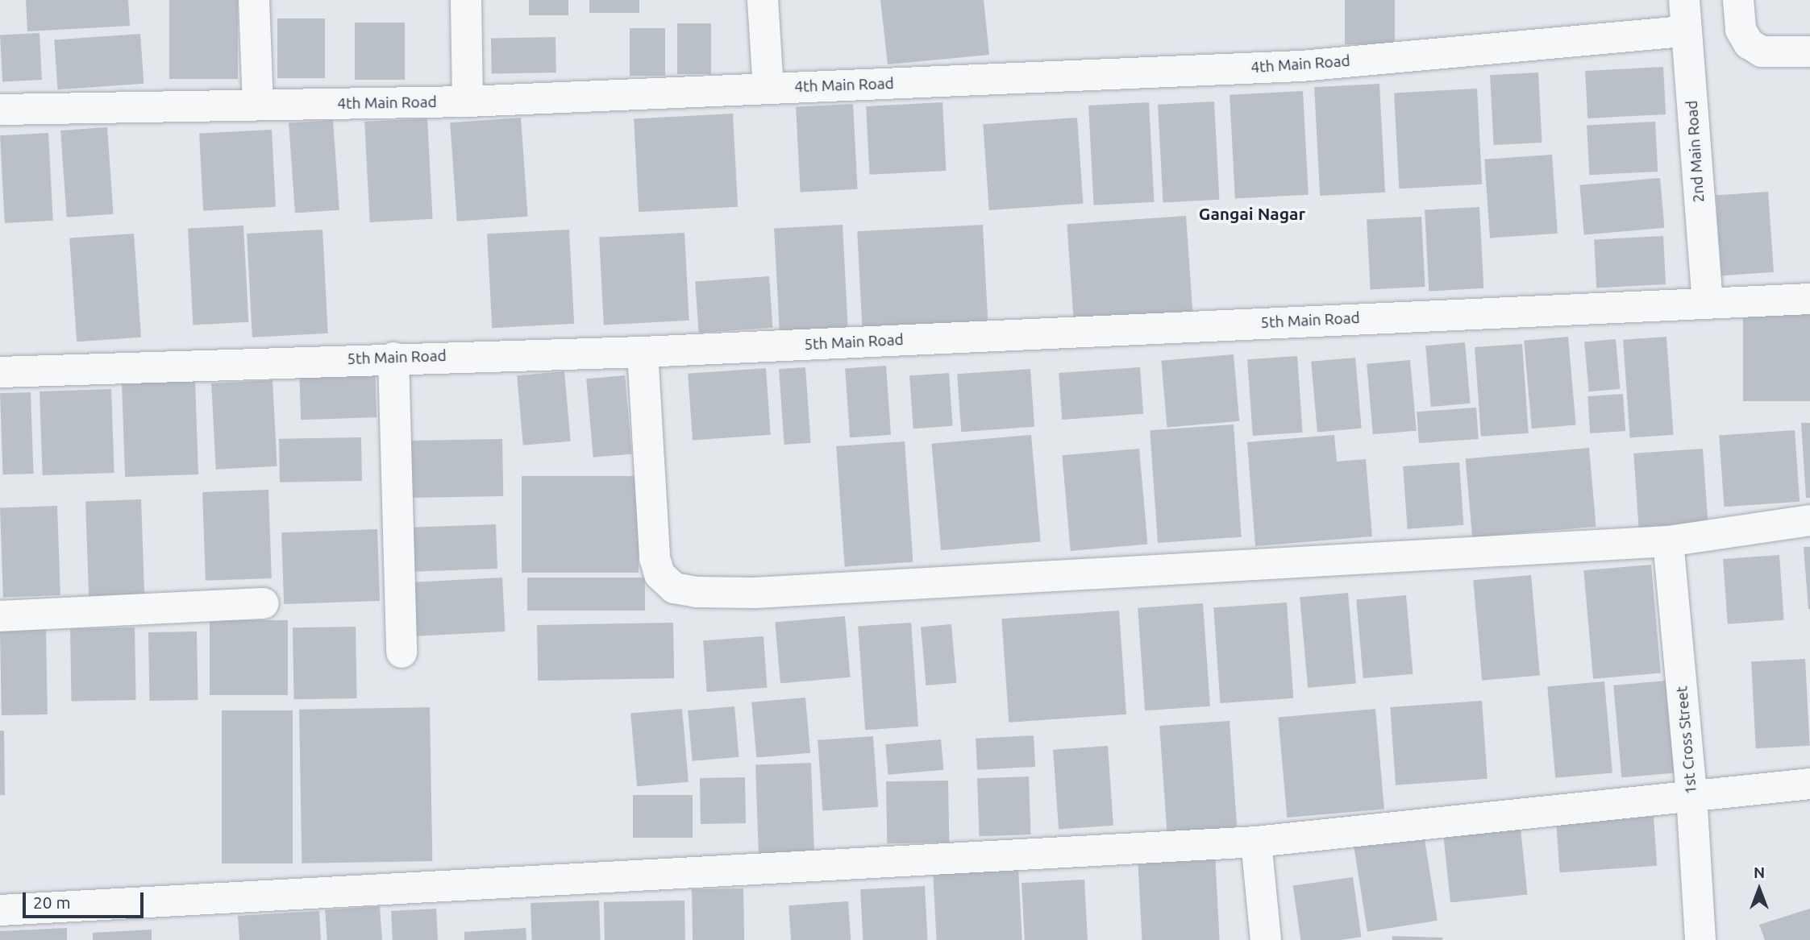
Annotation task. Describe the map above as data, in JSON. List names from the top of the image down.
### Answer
{
  "streets": {
    "street": [
      "4th Main Road",
      "2nd Main Road",
      "5th Main Road",
      "1st Cross Street"
    ]
  },
  "crossings": [
    ["4th Main Road", "2nd Main Road"],
    ["2nd Main Road", "5th Main Road"]
  ],
  "districts": ["Gangai Nagar"],
  "scale_bar": "20 m",
  "north": "top"
}
